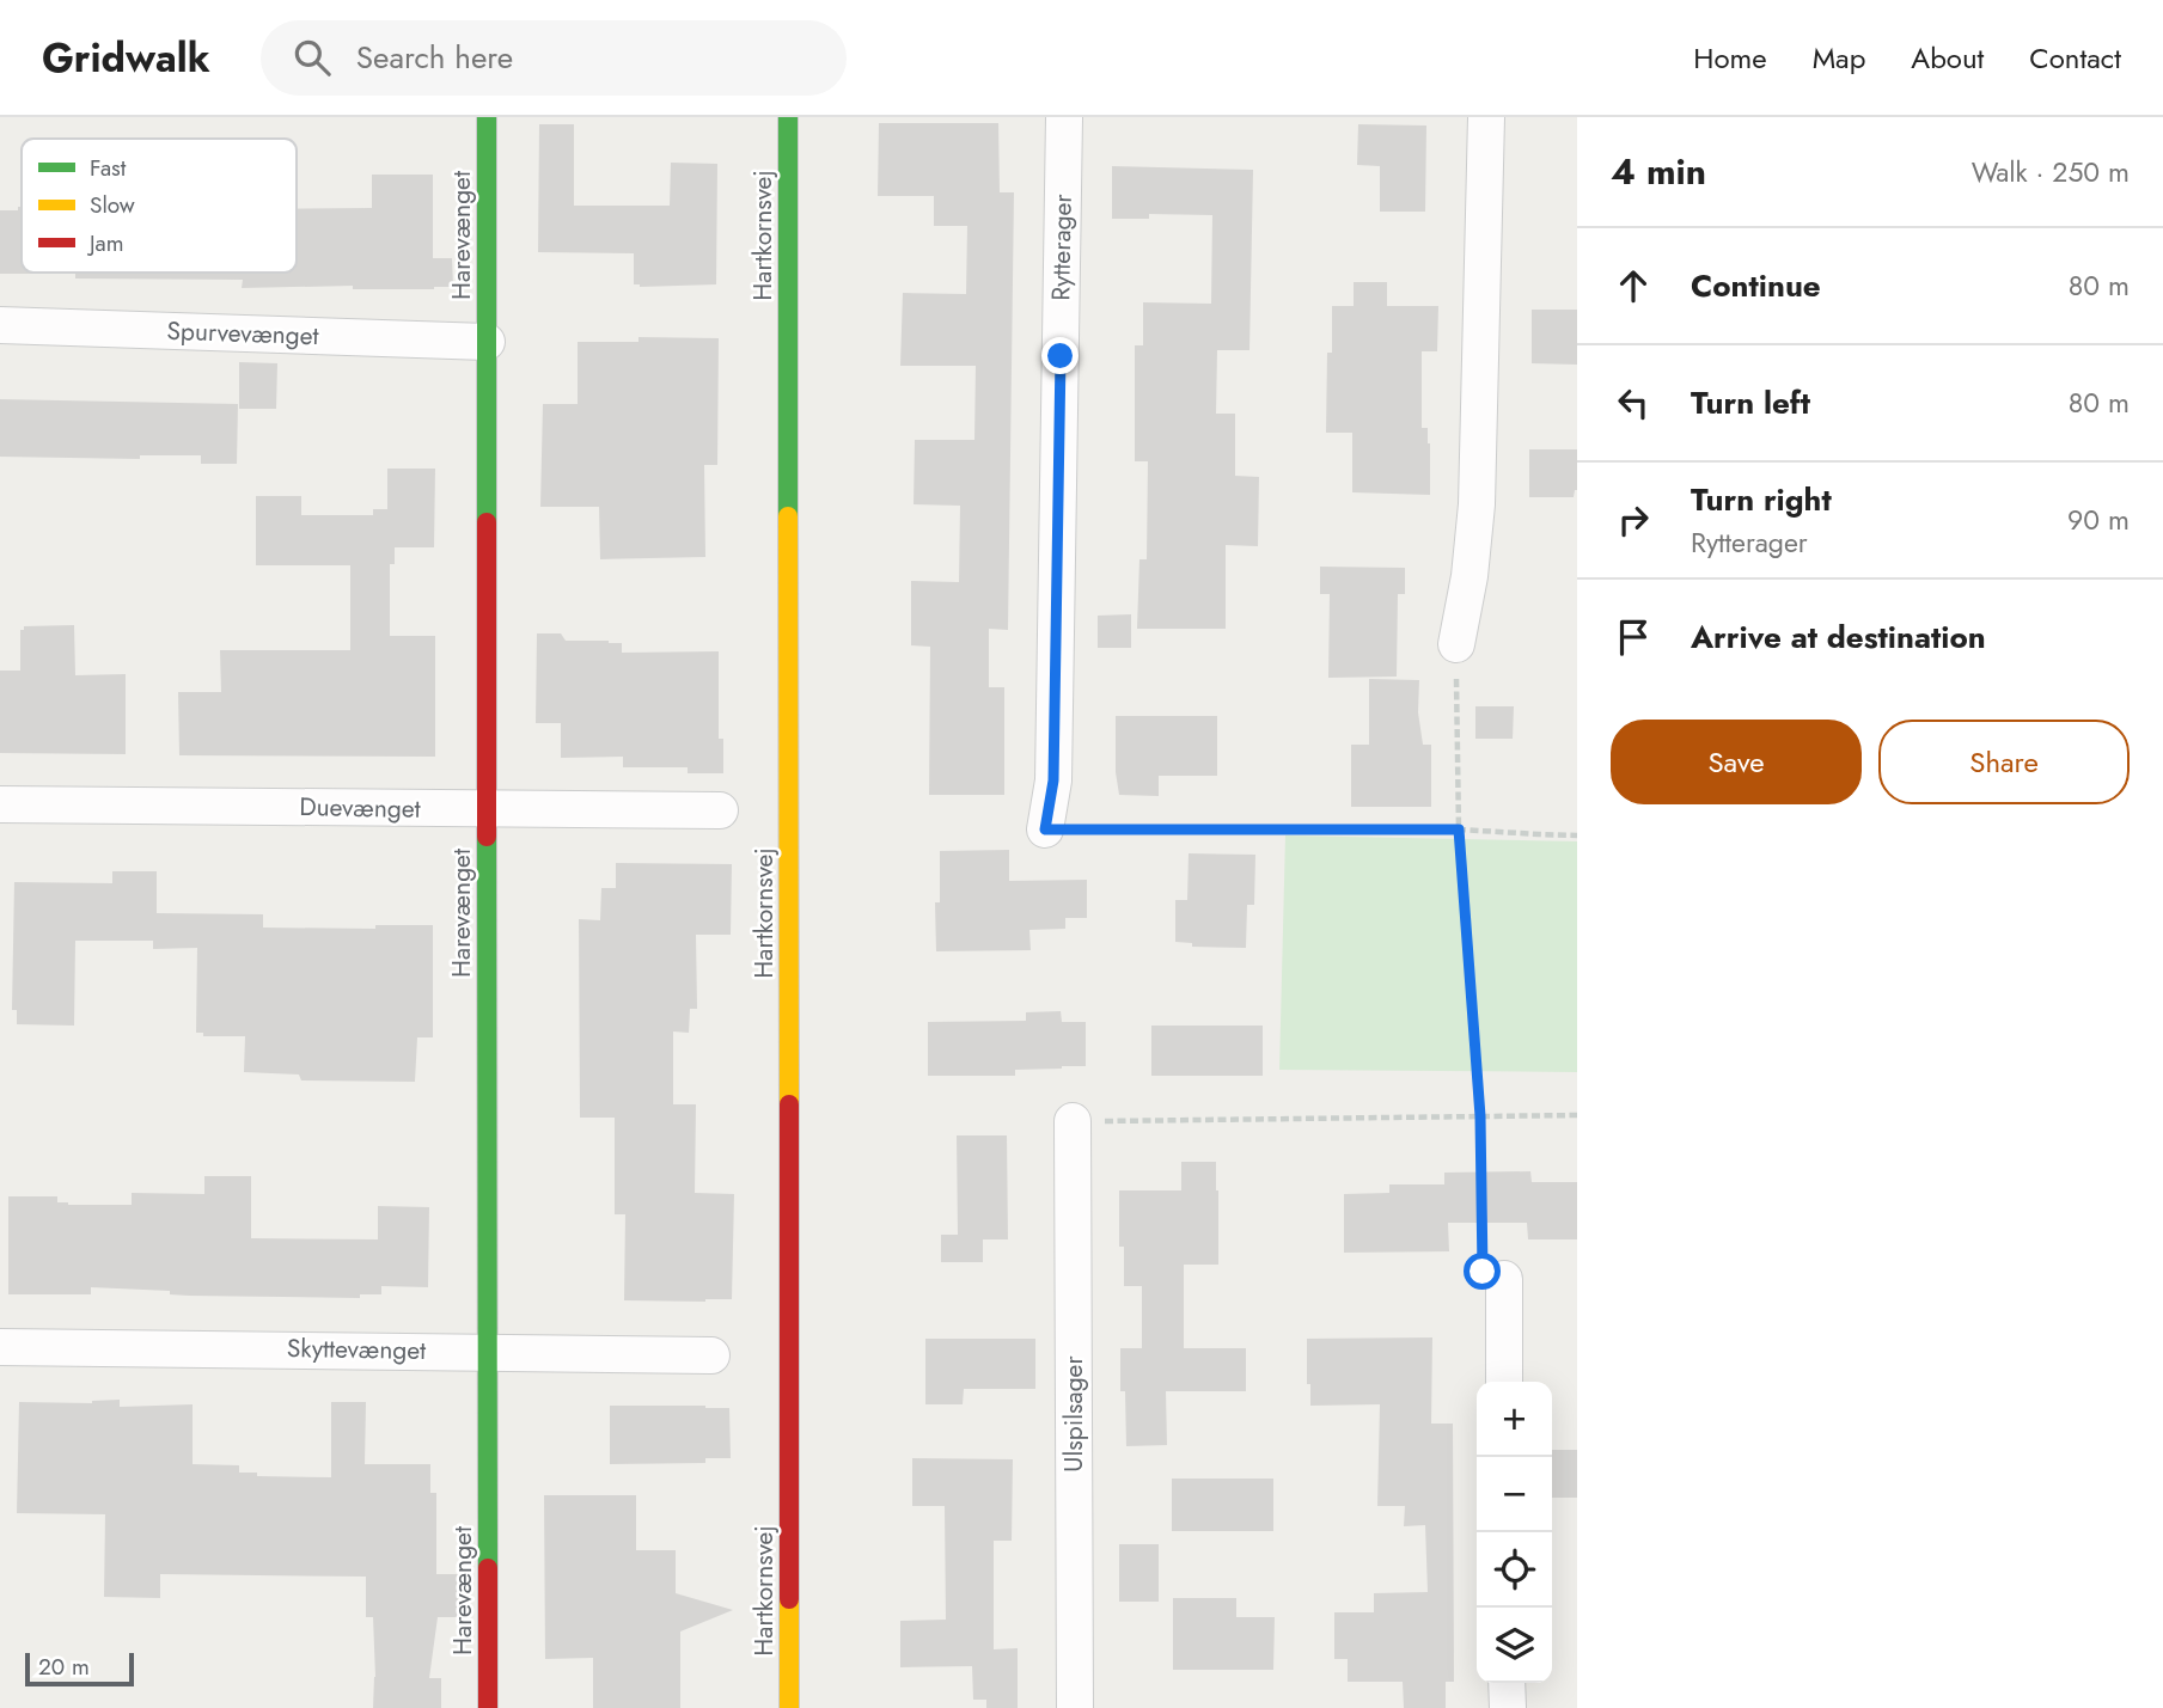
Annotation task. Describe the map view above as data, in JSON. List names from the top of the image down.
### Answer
{
  "streets": {
    "street": [
      "Harevænget",
      "Hartkornsvej",
      "Rytterager",
      "Spurvevænget",
      "Duevænget",
      "Skyttevænget",
      "Ulspilsager"
    ]
  },
  "crossings": [
    ["Harevænget", "Spurvevænget"],
    ["Harevænget", "Duevænget"],
    ["Harevænget", "Skyttevænget"]
  ],
  "legend": ["Fast", "Slow", "Jam"],
  "scale_bar": "20 m",
  "page": {
    "header": "Gridwalk",
    "search": "Search here",
    "nav": [
      "Home",
      "Map",
      "About",
      "Contact"
    ],
    "heading": ["4 min", "Walk · 250 m"],
    "list": [
      ["Continue", "80 m"],
      ["Turn left", "80 m"],
      ["Turn right", "Rytterager", "90 m"],
      "Arrive at destination"
    ],
    "buttons": ["Save", "Share"],
    "map_buttons": ["+", "−"],
    "scale": "20 m"
  }
}
